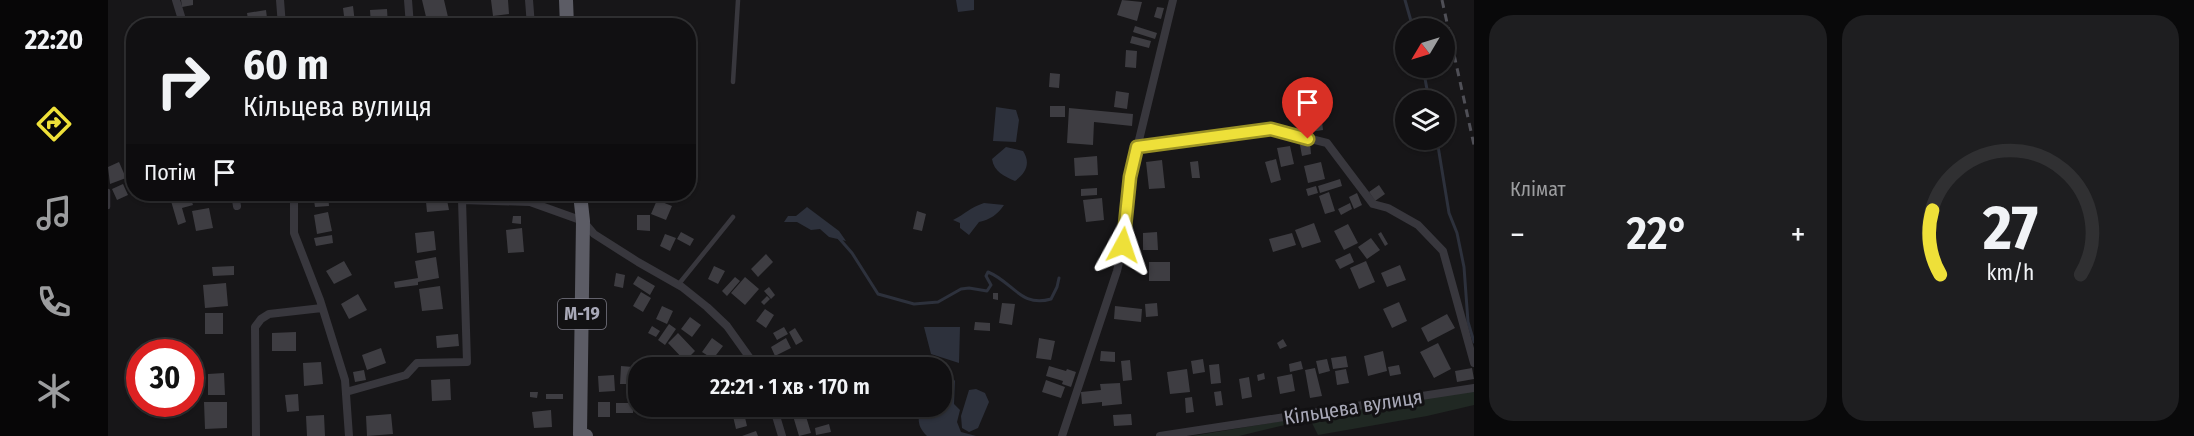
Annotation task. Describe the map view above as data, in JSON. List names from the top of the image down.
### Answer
{
  "streets": {
    "highway": ["М-19"],
    "street": ["Кільцева вулиця"]
  },
  "north": "bottom left",
  "page": {
    "tabs": "22:20",
    "tile": "Клімат",
    "turn": ["60 m", "Кільцева вулиця"],
    "then": "Потім",
    "heat": ["−", "22°", "+"],
    "limit": "30",
    "trip": "22:21 · 1 хв · 170 m",
    "gauge": ["27", "km/h"]
  }
}
